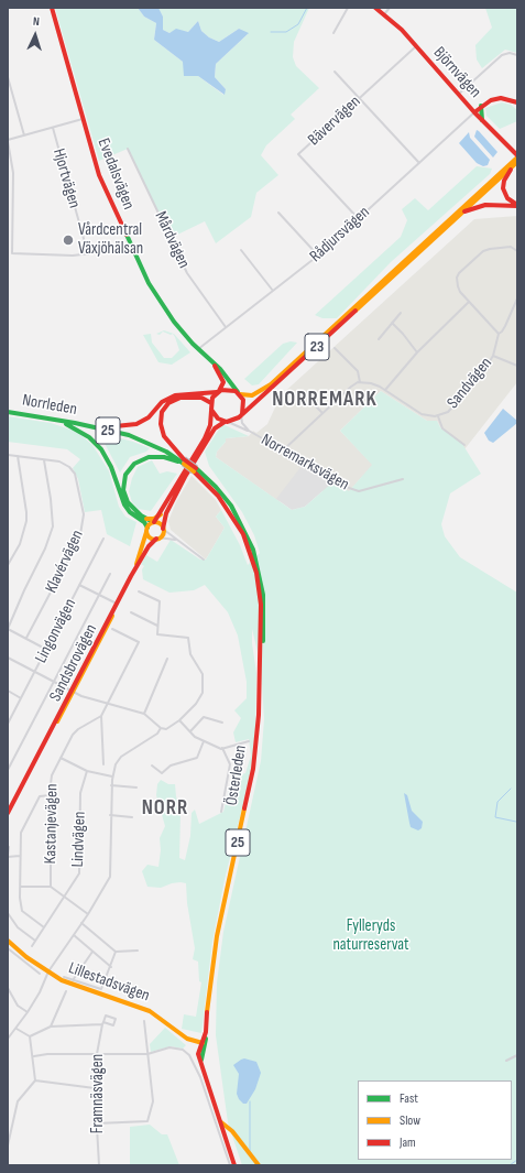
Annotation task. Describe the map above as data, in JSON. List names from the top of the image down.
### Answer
{
  "streets": {
    "main road": [
      "Björnvägen",
      "Evedalsvägen",
      "23",
      "Norrleden",
      "25",
      "Sandsbrovägen",
      "Österleden",
      "Lillestadsvägen"
    ],
    "street": [
      "Bävervägen",
      "Hjortvägen",
      "Rådjursvägen",
      "Mårdvägen",
      "Sandvägen",
      "Norremarksvägen",
      "Klavérvägen",
      "Lingonvägen",
      "Kastanjevägen",
      "Lindvägen",
      "Framnäsvägen"
    ]
  },
  "crossings": [
    ["Björnvägen", "Bävervägen"],
    ["Björnvägen", "Rådjursvägen"],
    ["Björnvägen", "23"],
    ["Bävervägen", "Rådjursvägen"],
    ["Evedalsvägen", "Rådjursvägen"],
    ["Evedalsvägen", "23"],
    ["Evedalsvägen", "Norremarksvägen"],
    ["Rådjursvägen", "Mårdvägen"],
    ["23", "Norrleden"],
    ["23", "Norremarksvägen"],
    ["23", "Sandsbrovägen"],
    ["Norrleden", "Österleden"],
    ["Österleden", "Lillestadsvägen"],
    ["Kastanjevägen", "Lindvägen"]
  ],
  "districts": ["NORREMARK", "NORR"],
  "parks": ["Fylleryds naturreservat"],
  "places": ["Vårdcentral Växjöhälsan"],
  "legend": ["Fast", "Slow", "Jam"],
  "north": "top"
}
